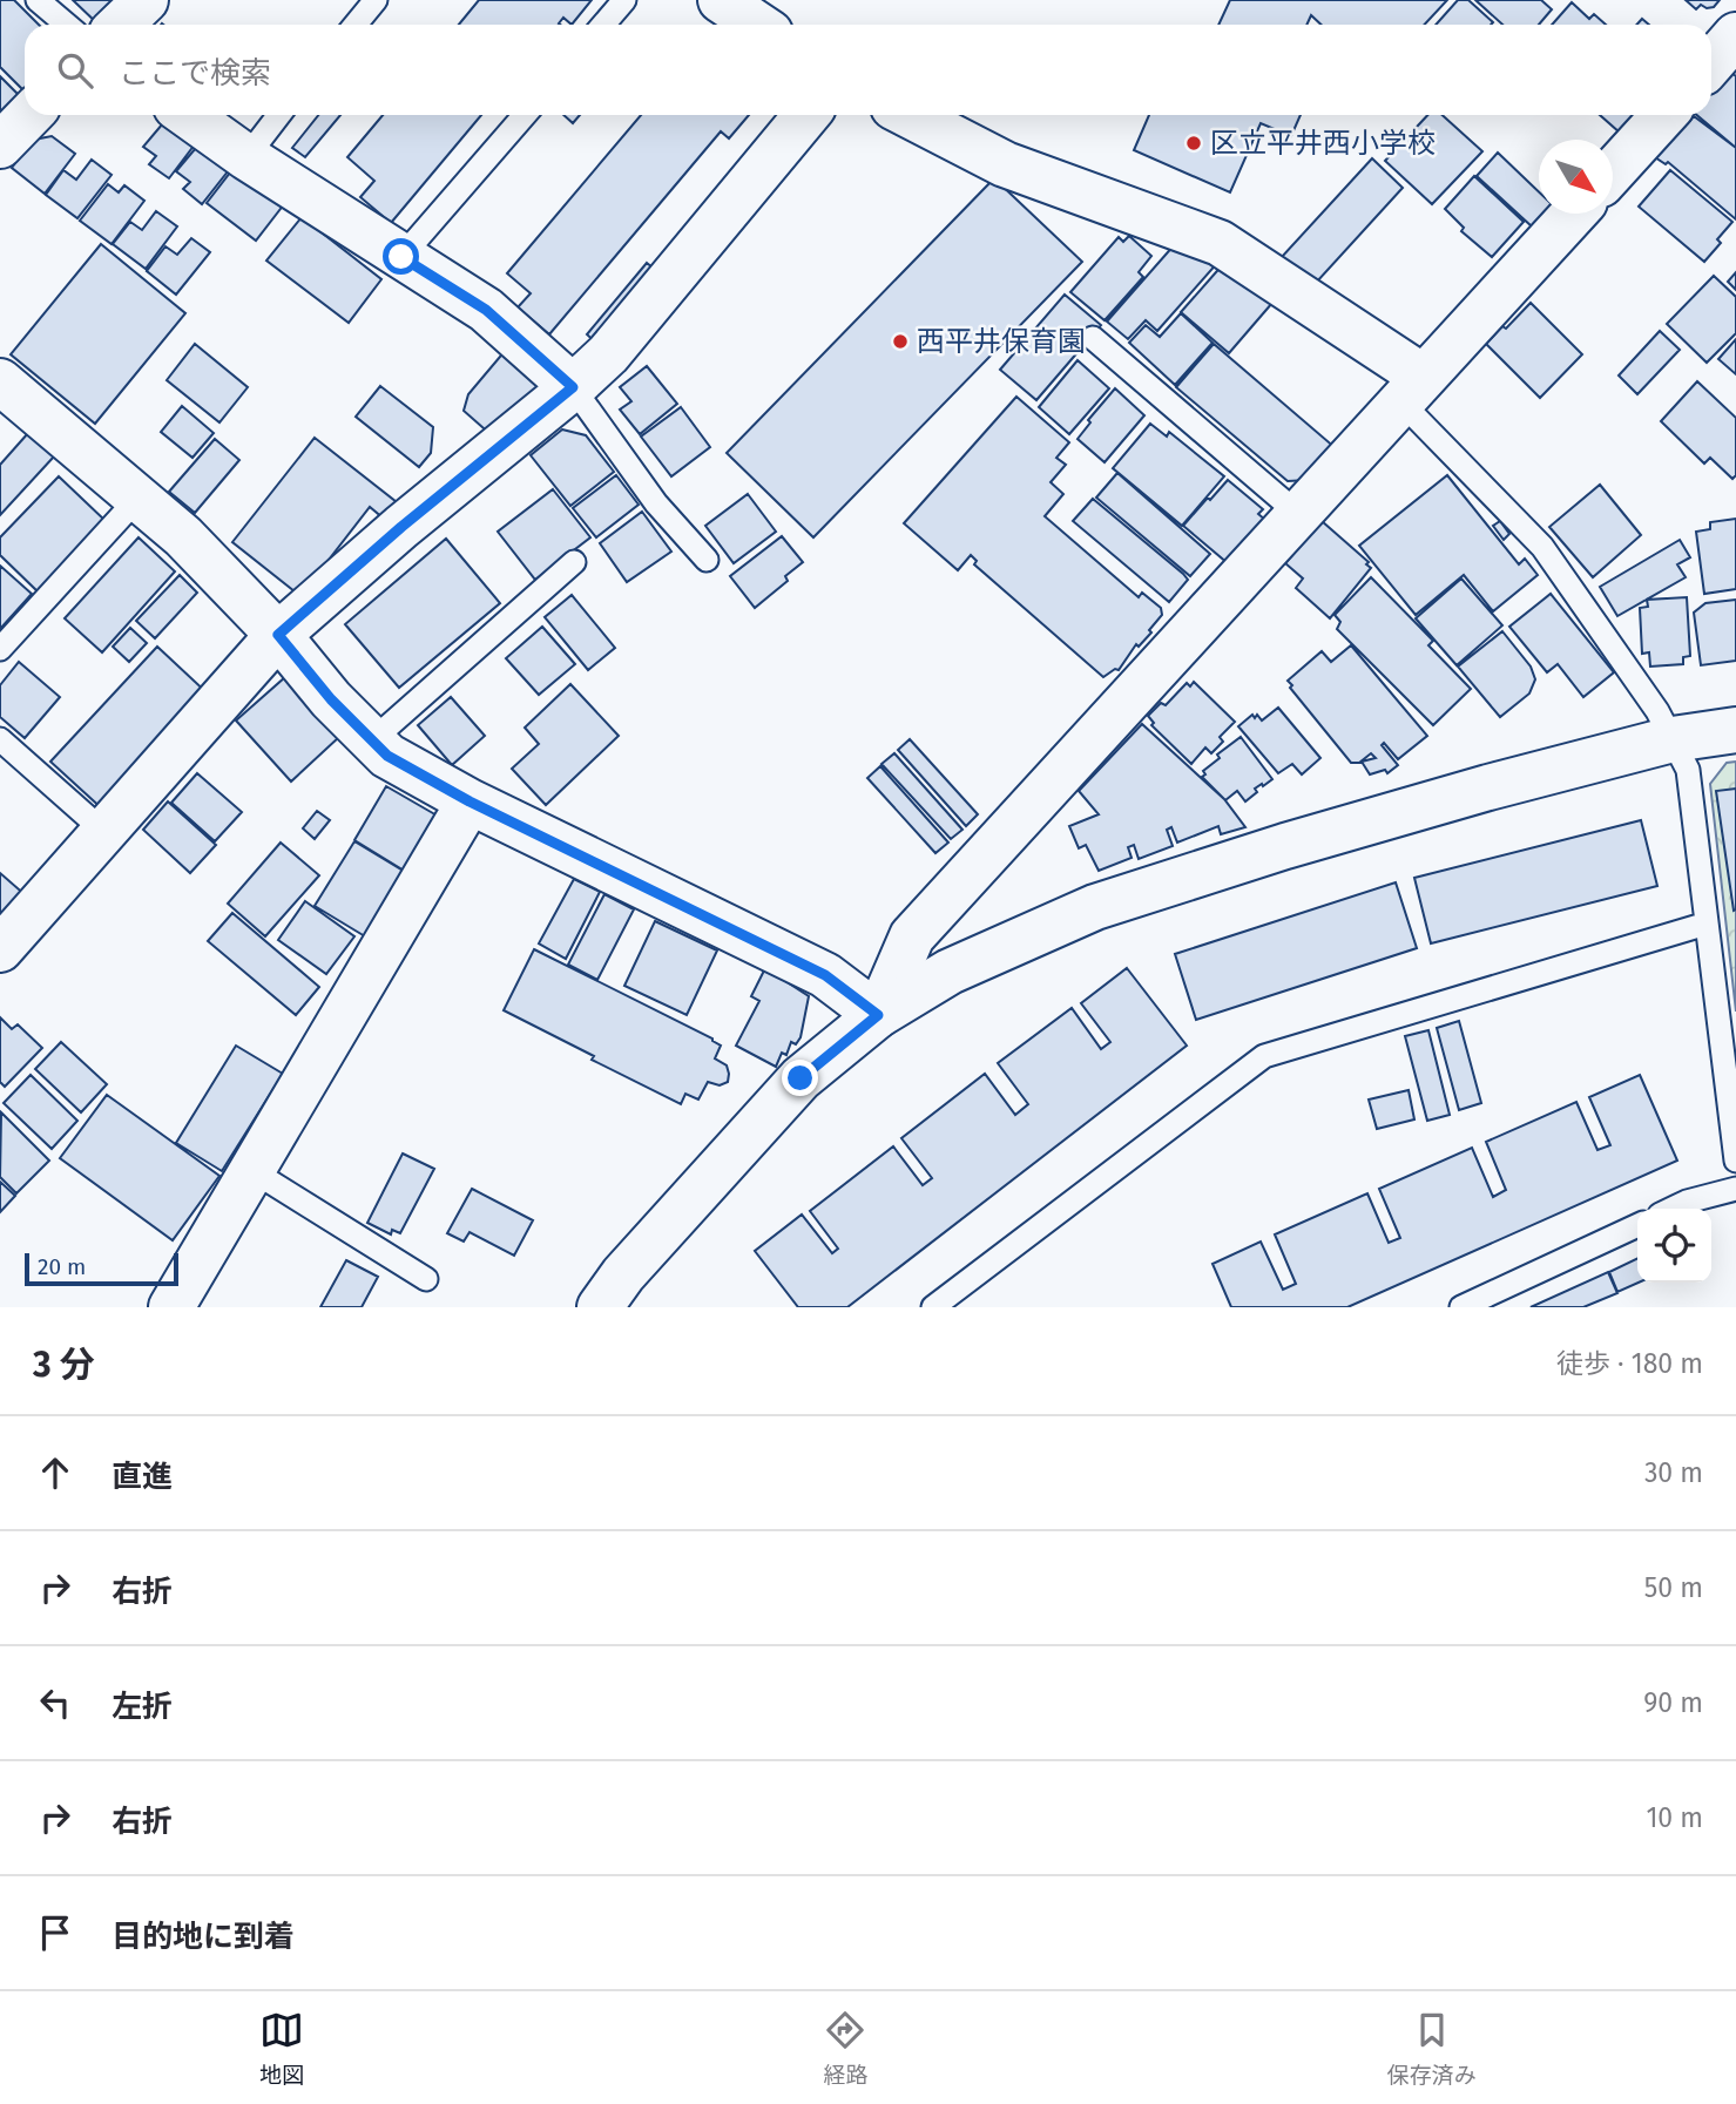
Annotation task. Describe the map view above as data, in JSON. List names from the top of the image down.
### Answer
{
  "places": ["区立平井西小学校", "西平井保育園"],
  "scale_bar": "20 m",
  "north": "bottom right",
  "page": {
    "search": "ここで検索",
    "scale": "20 m",
    "heading": ["3 分", "徒歩 · 180 m"],
    "list": [
      ["直進", "30 m"],
      ["右折", "50 m"],
      ["左折", "90 m"],
      ["右折", "10 m"],
      "目的地に到着"
    ],
    "nav": ["地図", "経路", "保存済み"]
  }
}
